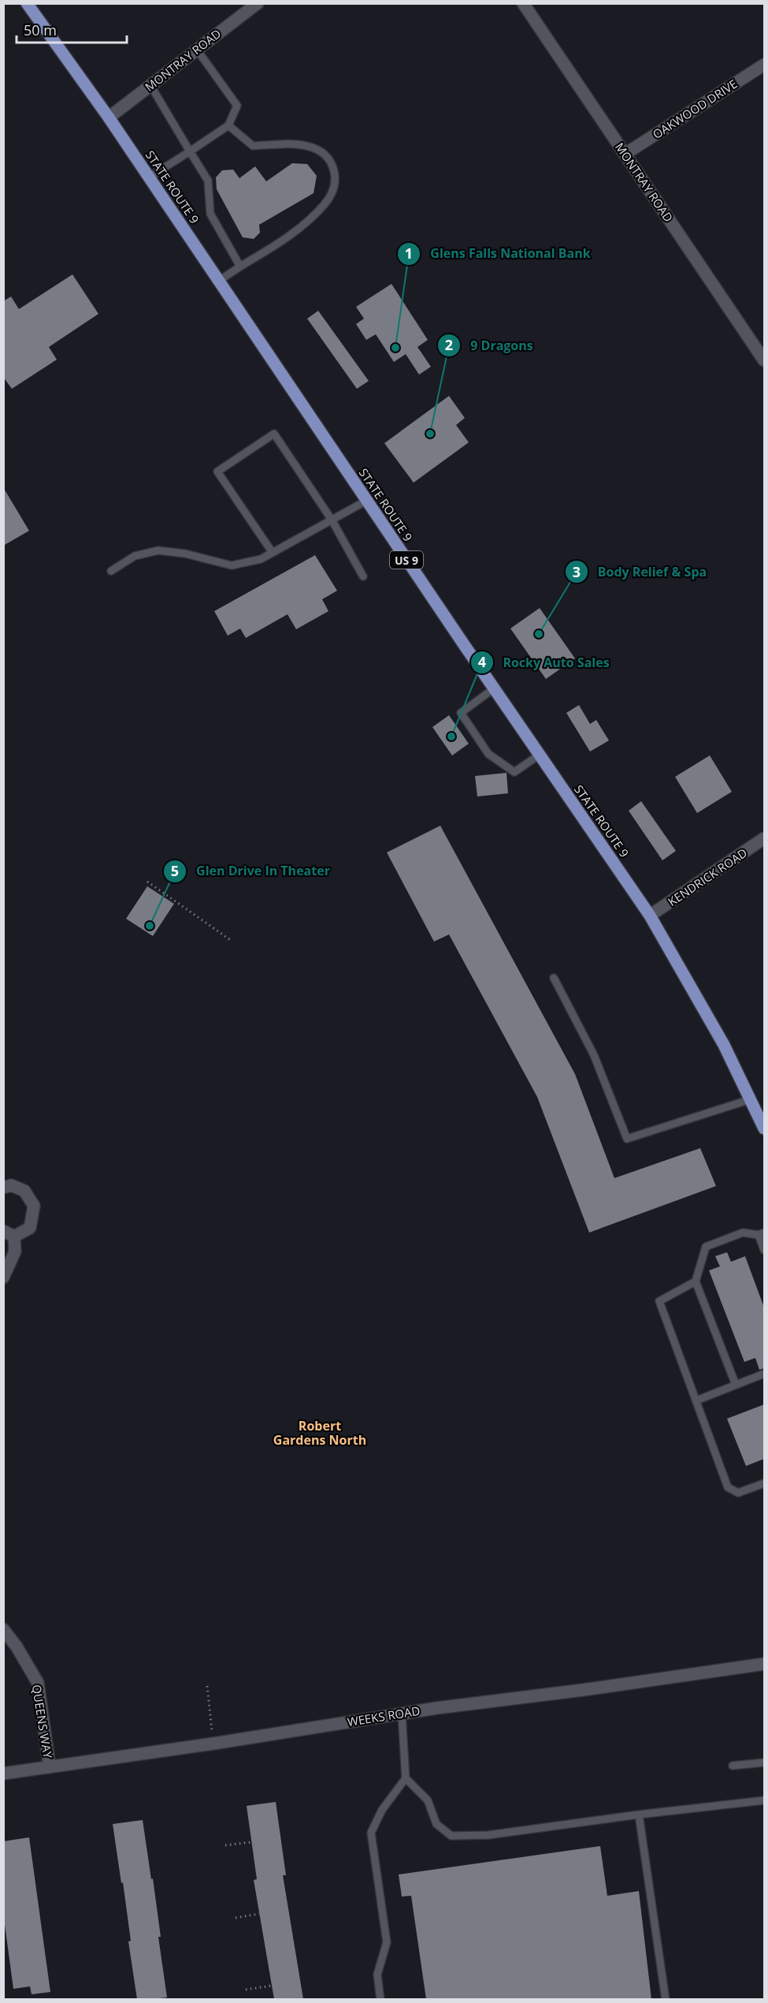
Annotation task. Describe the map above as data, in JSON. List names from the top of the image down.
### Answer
{
  "streets": {
    "main road": ["STATE ROUTE 9", "US 9"],
    "street": [
      "MONTRAY ROAD",
      "OAKWOOD DRIVE",
      "KENDRICK ROAD",
      "WEEKS ROAD",
      "QUEENS WAY"
    ]
  },
  "crossings": [
    ["MONTRAY ROAD", "OAKWOOD DRIVE"],
    ["MONTRAY ROAD", "STATE ROUTE 9"],
    ["STATE ROUTE 9", "KENDRICK ROAD"],
    ["WEEKS ROAD", "QUEENS WAY"]
  ],
  "districts": ["Robert Gardens North"],
  "places": [
    "Glens Falls National Bank",
    "9 Dragons",
    "Body Relief & Spa",
    "Rocky Auto Sales",
    "Glen Drive In Theater"
  ],
  "scale_bar": "50 m"
}
